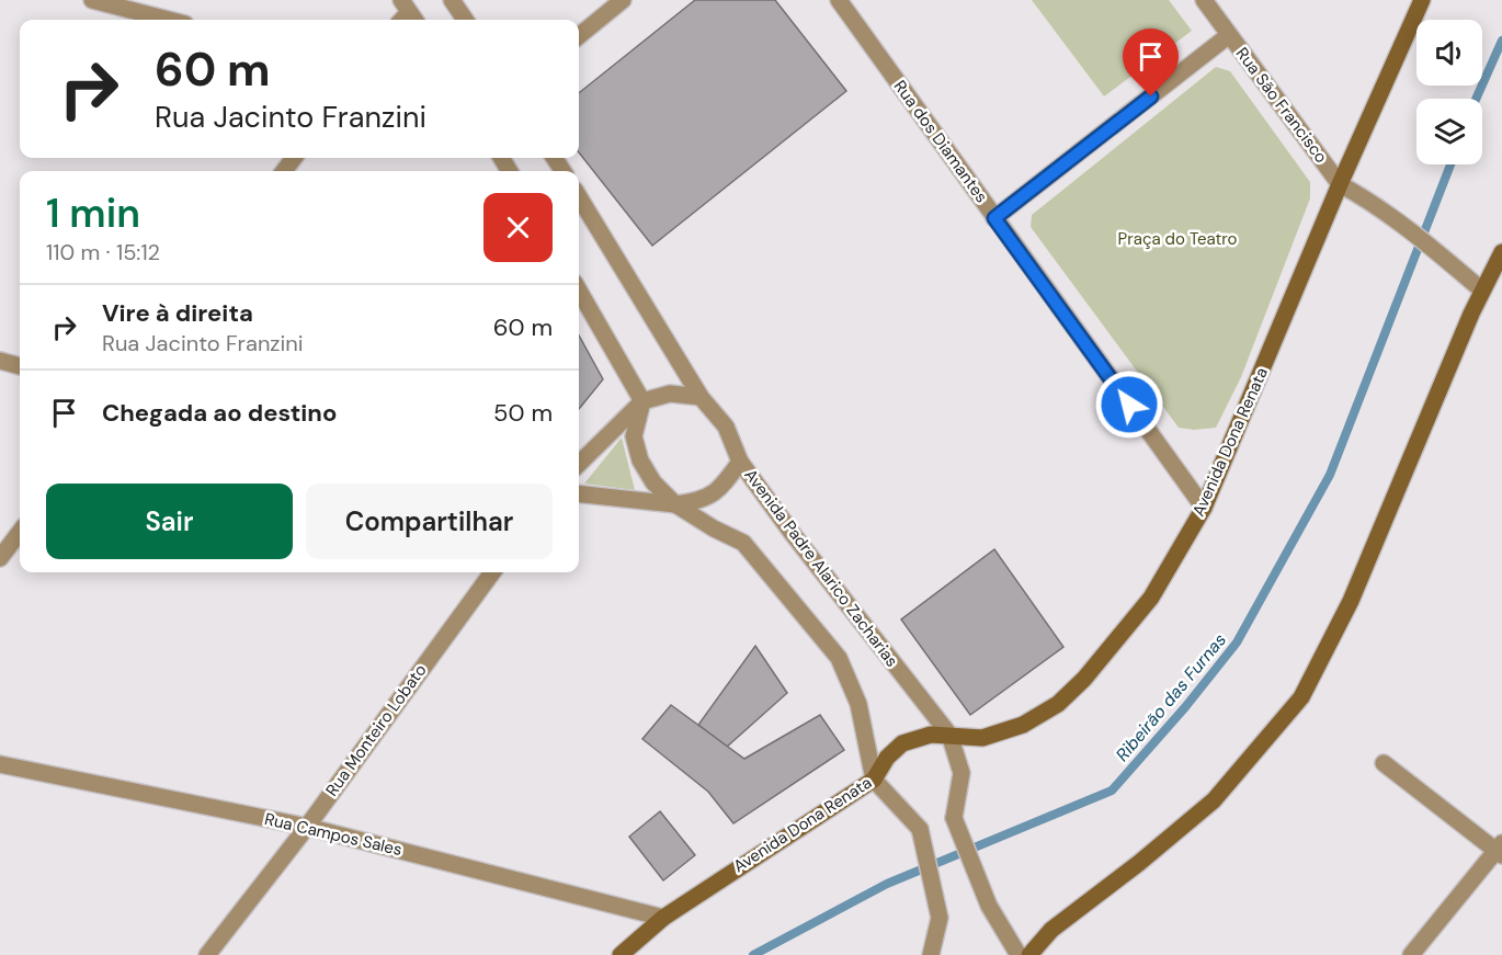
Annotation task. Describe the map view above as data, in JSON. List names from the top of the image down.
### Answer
{
  "streets": {
    "main road": ["Avenida Dona Renata"],
    "street": [
      "Rua São Francisco",
      "Rua dos Diamantes",
      "Avenida Padre Alarico Zacharias",
      "Rua Monteiro Lobato",
      "Rua Campos Sales"
    ]
  },
  "crossings": [
    ["Rua São Francisco", "Avenida Dona Renata"],
    ["Rua dos Diamantes", "Avenida Dona Renata"],
    ["Avenida Dona Renata", "Avenida Padre Alarico Zacharias"],
    ["Avenida Dona Renata", "Rua Campos Sales"],
    ["Rua Monteiro Lobato", "Rua Campos Sales"]
  ],
  "water": ["Ribeirão das Furnas"],
  "parks": ["Praça do Teatro"],
  "page": {
    "turn": ["60 m", "Rua Jacinto Franzini"],
    "heading": ["1 min", "110 m · 15:12"],
    "list": [
      {
        "name": "Vire à direita",
        "note": "Rua Jacinto Franzini",
        "value": "60 m"
      },
      {
        "name": "Chegada ao destino",
        "value": "50 m"
      }
    ],
    "buttons": ["Sair", "Compartilhar"]
  }
}
